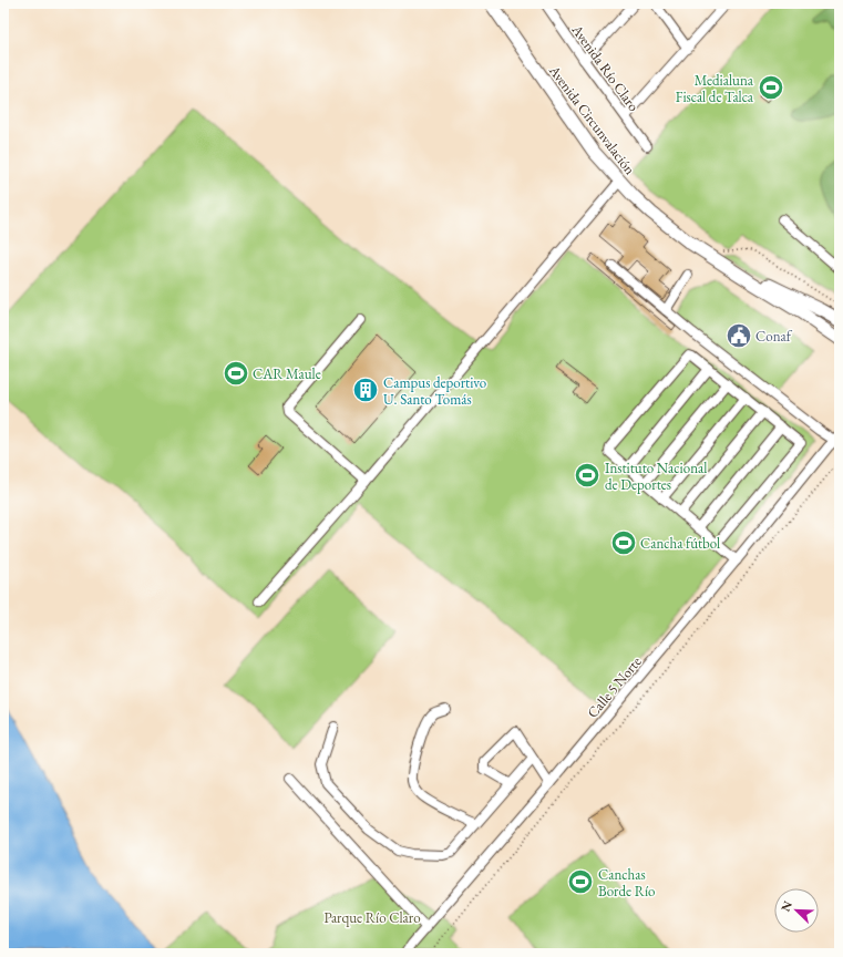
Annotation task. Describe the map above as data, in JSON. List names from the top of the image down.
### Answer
{
  "streets": {
    "main road": ["Avenida Circunvalación"],
    "street": ["Avenida Río Claro", "Calle 5 Norte"]
  },
  "parks": ["Parque Río Claro"],
  "places": {
    "sports": [
      "Medialuna Fiscal de Talca",
      "CAR Maule",
      "Instituto Nacional de Deportes",
      "Cancha fútbol",
      "Canchas Borde Río"
    ],
    "public building": ["Conaf"],
    "building": ["Campus deportivo U. Santo Tomás"]
  },
  "north": "top left"
}
